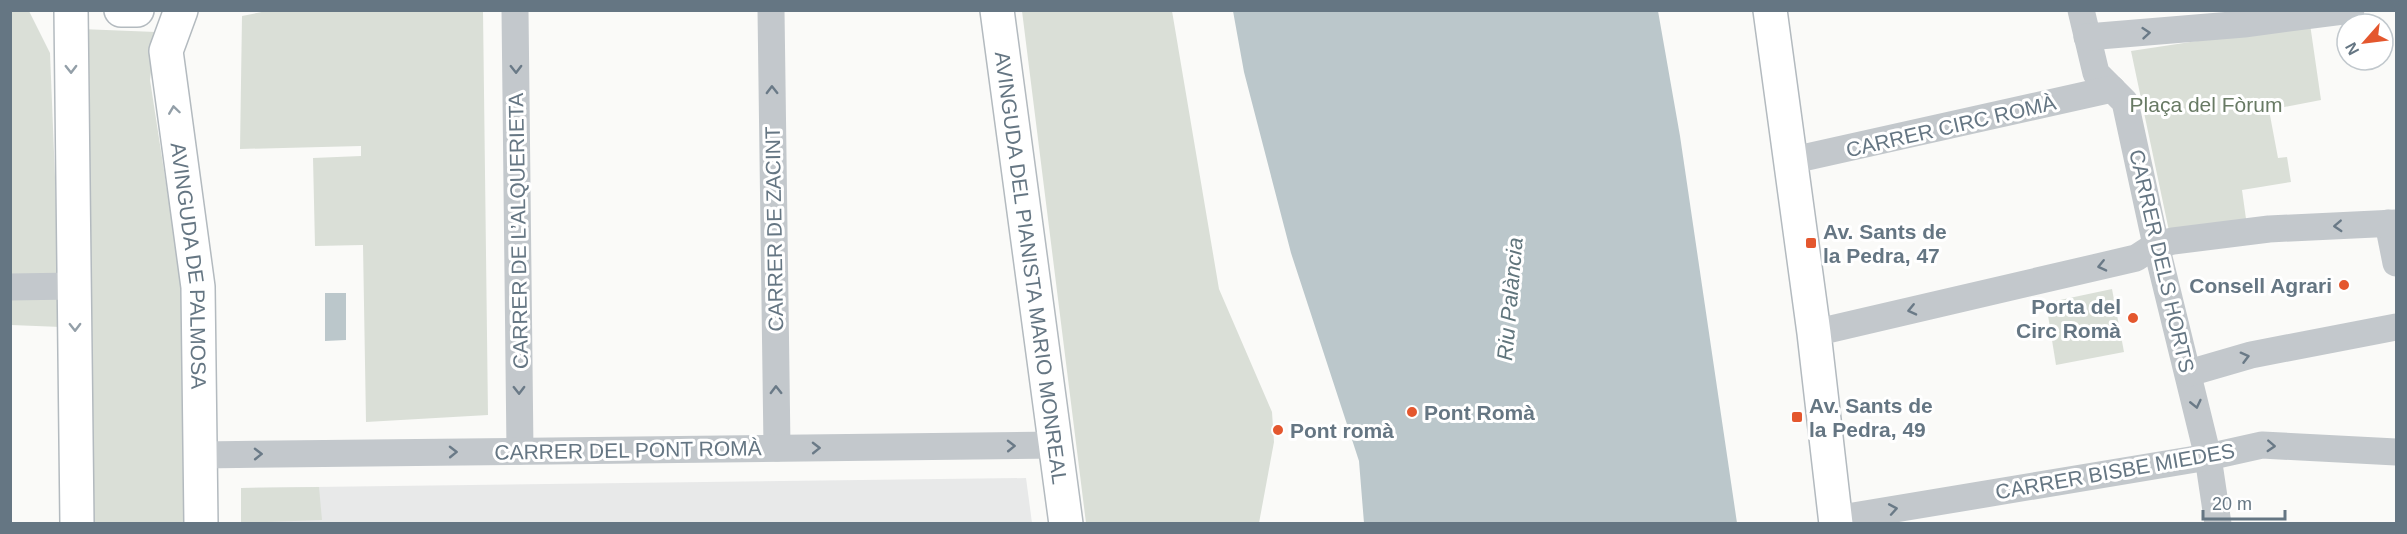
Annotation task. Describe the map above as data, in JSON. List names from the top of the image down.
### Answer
{
  "streets": {
    "street": [
      "CARRER CIRC ROMÀ",
      "CARRER DE ZACINT",
      "CARRER DE L’ALQUERIETA",
      "CARRER DELS HORTS",
      "AVINGUDA DE PALMOSA",
      "AVINGUDA DEL PIANISTA MARIO MONREAL",
      "CARRER DEL PONT ROMÀ",
      "CARRER BISBE MIEDES"
    ]
  },
  "crossings": [
    ["CARRER CIRC ROMÀ", "CARRER DELS HORTS"],
    ["CARRER DE ZACINT", "CARRER DEL PONT ROMÀ"],
    ["CARRER DE L’ALQUERIETA", "CARRER DEL PONT ROMÀ"],
    ["CARRER DELS HORTS", "CARRER BISBE MIEDES"],
    ["AVINGUDA DE PALMOSA", "CARRER DEL PONT ROMÀ"],
    ["AVINGUDA DEL PIANISTA MARIO MONREAL", "CARRER DEL PONT ROMÀ"]
  ],
  "one_way": ["CARRER DE ZACINT", "CARRER DE L’ALQUERIETA", "CARRER DEL PONT ROMÀ"],
  "water": ["Riu Palància"],
  "parks": ["Plaça del Fòrum"],
  "places": {
    "transit": ["Av. Sants de la Pedra, 47", "Av. Sants de la Pedra, 49"],
    "other": [
      "Consell Agrari",
      "Porta del Circ Romà",
      "Pont Romà",
      "Pont romà"
    ]
  },
  "scale_bar": "20 m",
  "north": "bottom left"
}
